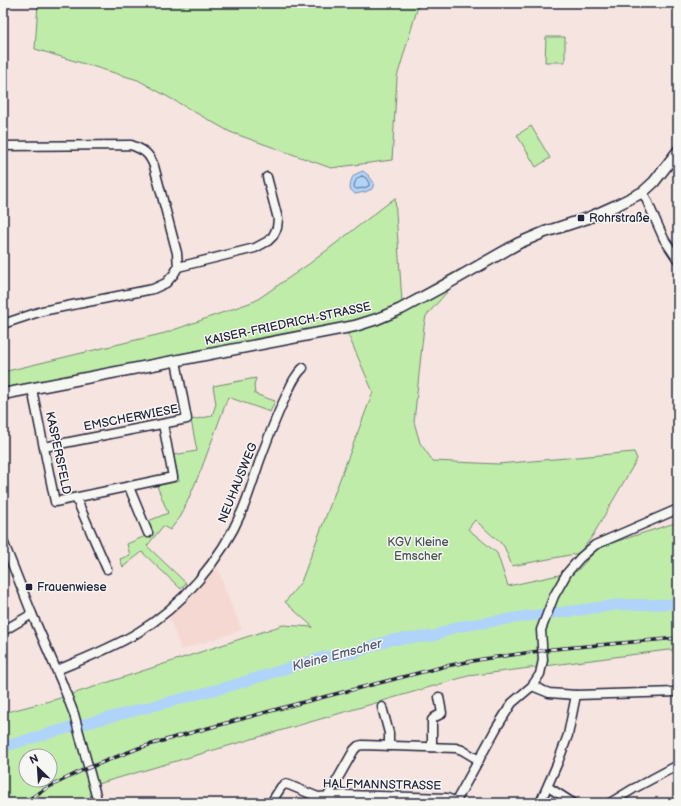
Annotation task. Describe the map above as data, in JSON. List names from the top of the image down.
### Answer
{
  "streets": {
    "main road": ["KAISER-FRIEDRICH-STRASSE"],
    "street": [
      "EMSCHERWIESE",
      "KASPERSFELD",
      "NEUHAUSWEG",
      "HALFMANNSTRASSE"
    ]
  },
  "crossings": [
    ["KAISER-FRIEDRICH-STRASSE", "EMSCHERWIESE"],
    ["KAISER-FRIEDRICH-STRASSE", "KASPERSFELD"],
    ["EMSCHERWIESE", "KASPERSFELD"]
  ],
  "water": ["Kleine Emscher"],
  "parks": ["KGV Kleine Emscher"],
  "places": {
    "transit": ["Rohrstraße", "Frauenwiese"]
  },
  "north": "top left"
}
